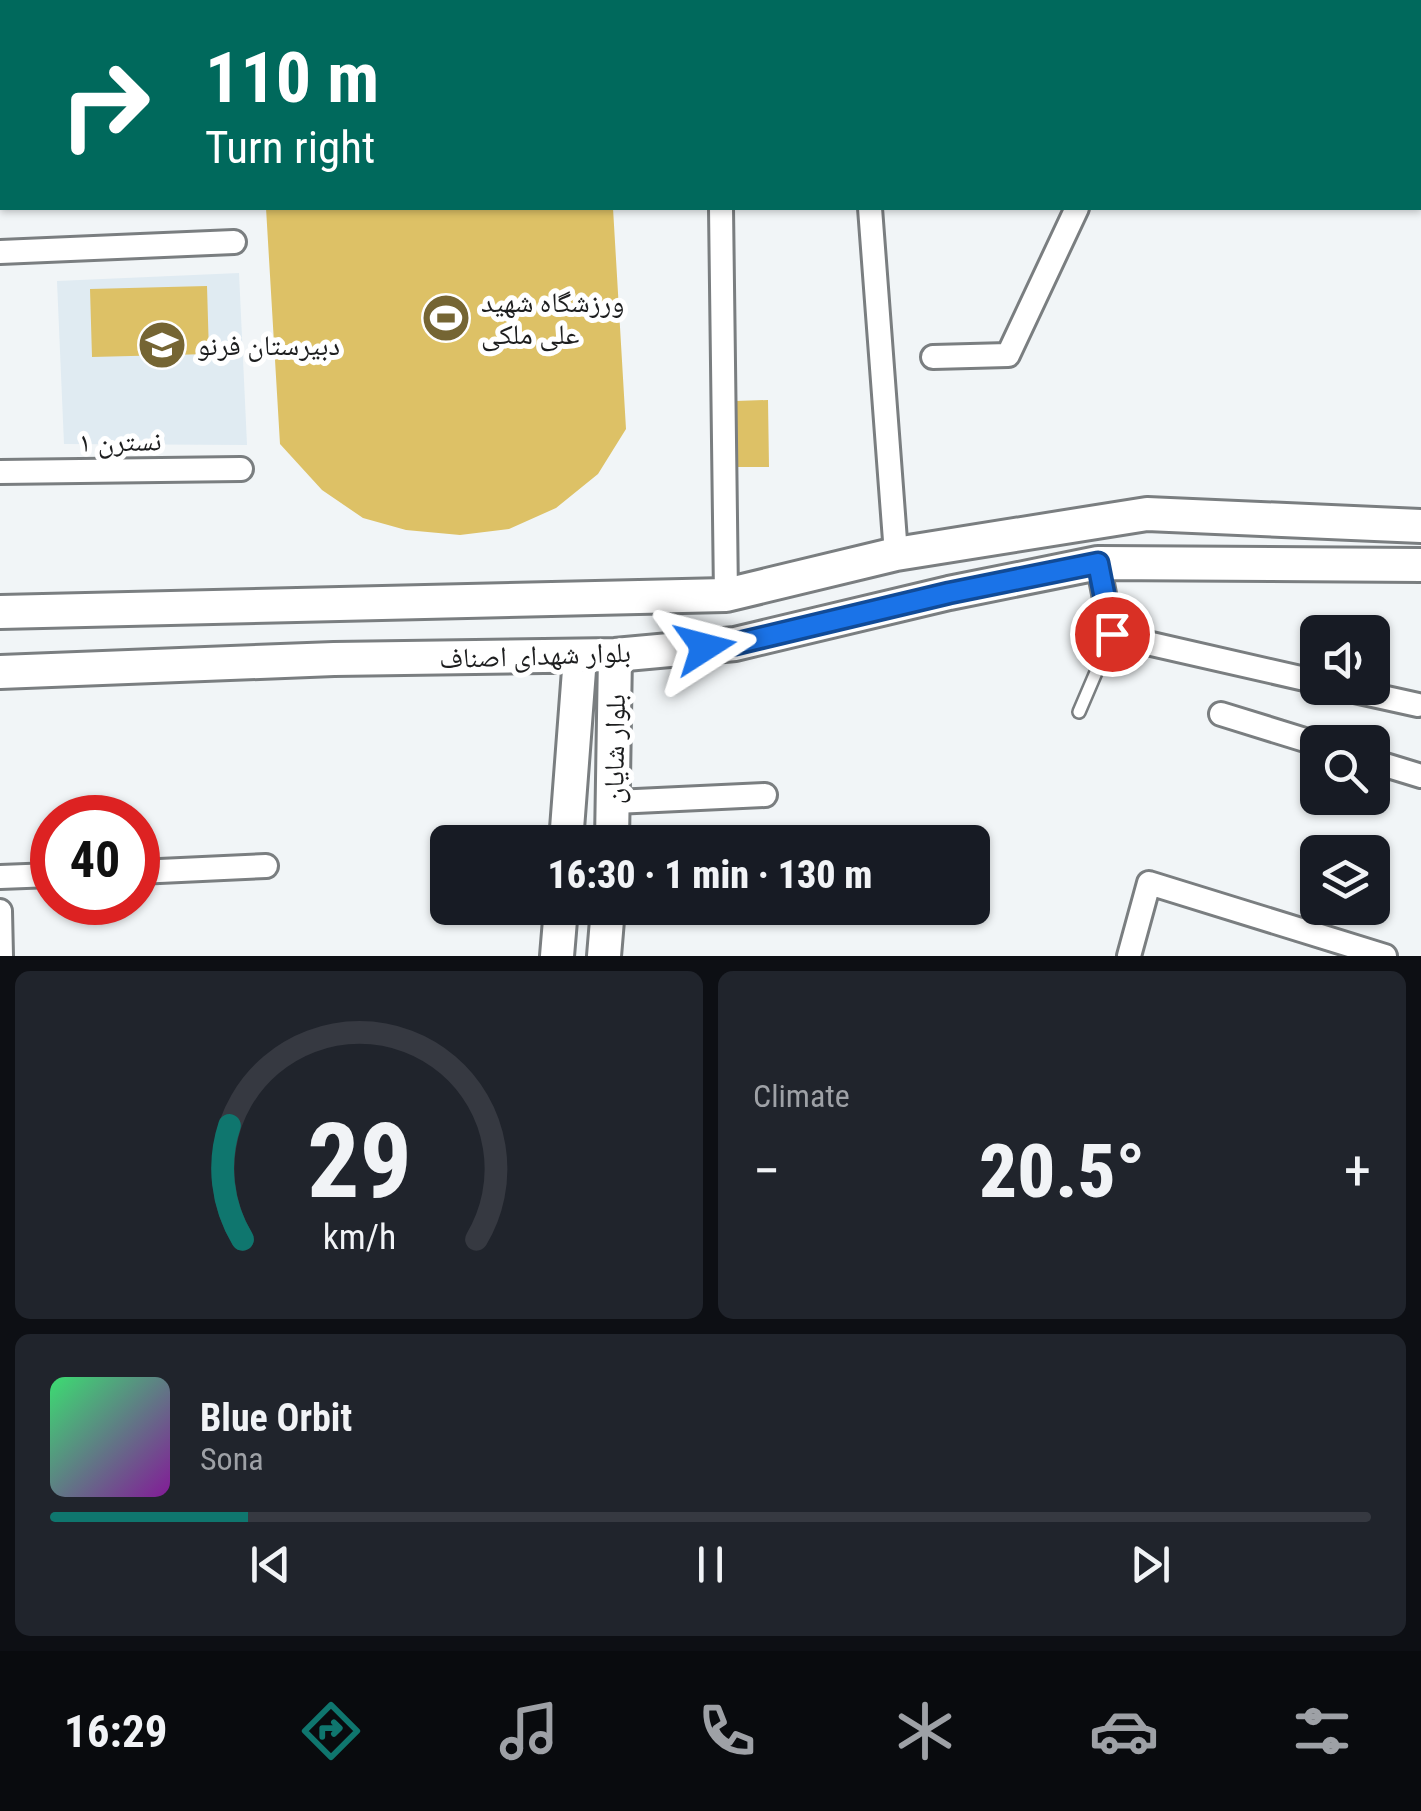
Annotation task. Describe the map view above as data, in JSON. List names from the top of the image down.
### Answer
{
  "streets": {
    "street": ["نسترن ۱", "بلوار شهدای اصناف", "بلوار شایان"]
  },
  "crossings": [
    ["بلوار شهدای اصناف", "بلوار شایان"]
  ],
  "places": {
    "sports": ["ورزشگاه شهید علی ملکی"],
    "school or university": ["دبیرستان فرنو"]
  },
  "page": {
    "turn": ["110 m", "Turn right"],
    "limit": "40",
    "trip": "16:30 · 1 min · 130 m",
    "tile": "Climate",
    "heat": ["−", "20.5°", "+"],
    "song": ["Blue Orbit", "Sona"],
    "tabs": "16:29",
    "gauge": ["29", "km/h"]
  }
}
